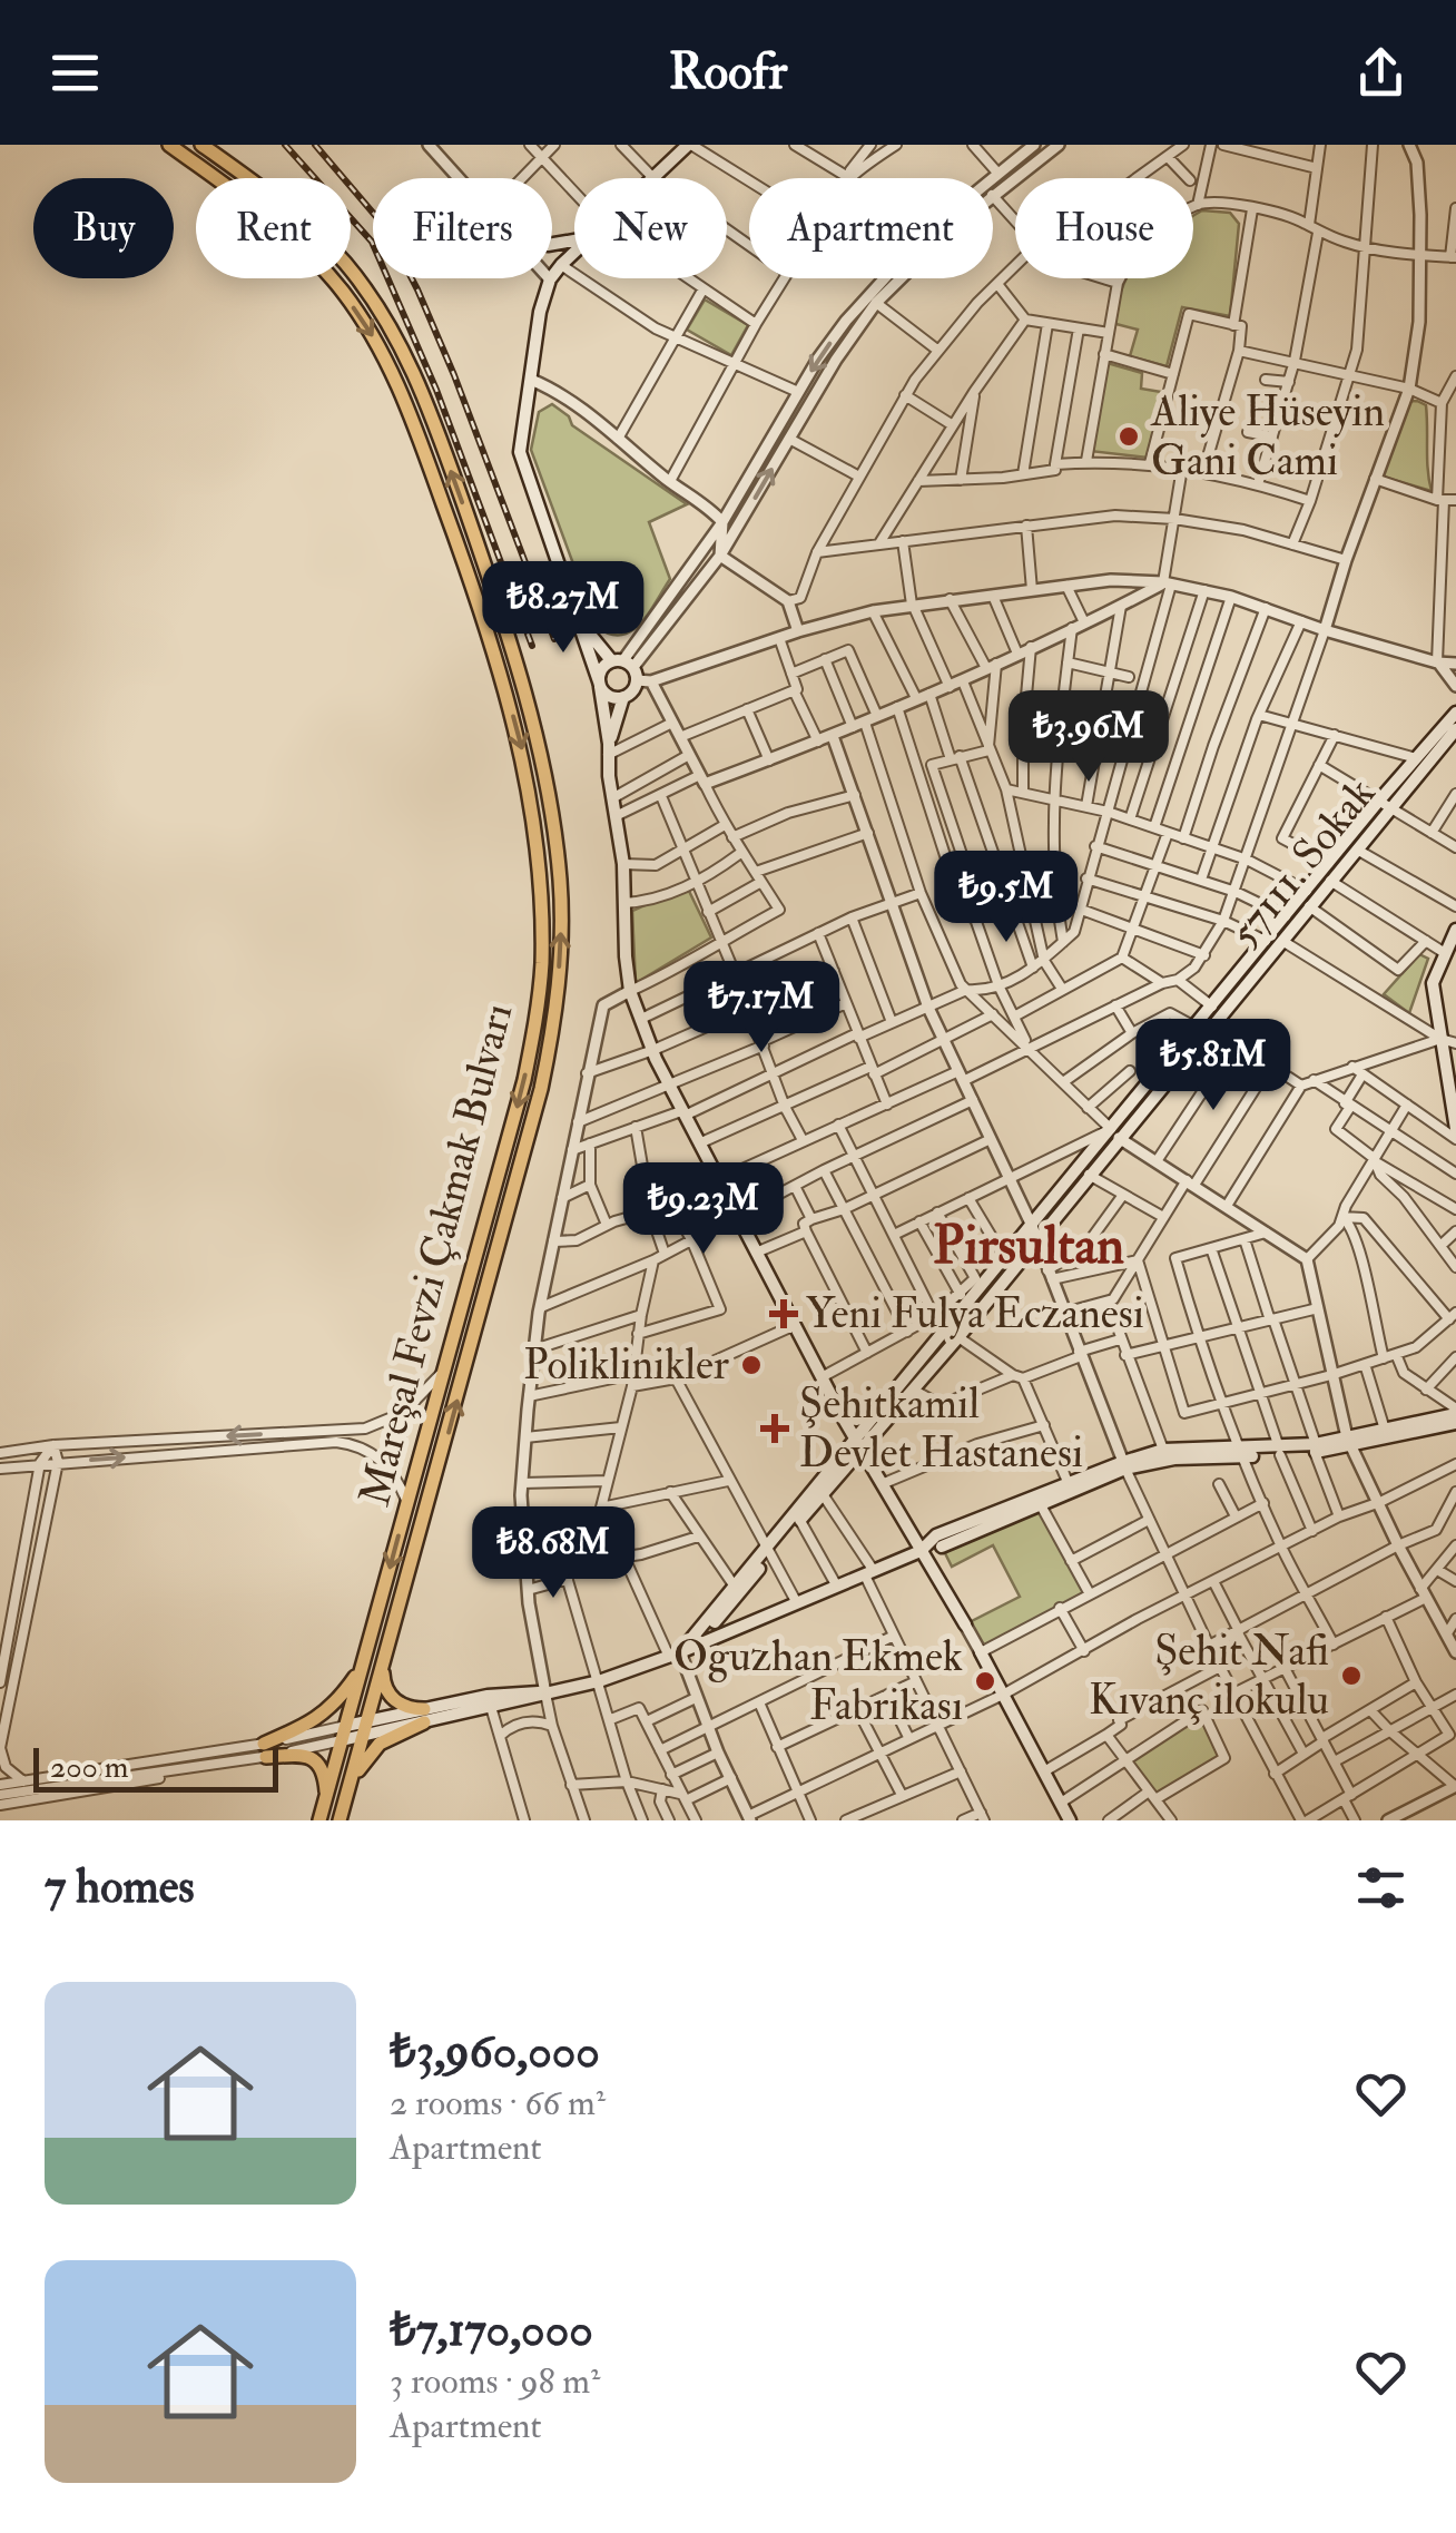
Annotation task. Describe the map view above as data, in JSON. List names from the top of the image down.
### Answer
{
  "streets": {
    "main road": ["57111. Sokak", "Mareşal Fevzi Çakmak Bulvarı"]
  },
  "districts": ["Pirsultan"],
  "places": {
    "other": [
      "Aliye Hüseyin Gani Cami",
      "Poliklinikler",
      "Şehit Nafi Kıvanç ilokulu",
      "Oguzhan Ekmek Fabrikası"
    ],
    "health": ["Yeni Fulya Eczanesi", "Şehitkamil Devlet Hastanesi"]
  },
  "scale_bar": "200 m",
  "page": {
    "header": "Roofr",
    "chip": [
      "Buy",
      "Rent",
      "Filters",
      "New",
      "Apartment",
      "House"
    ],
    "price": [
      "₺8.27M",
      "₺3.96M",
      "₺9.5M",
      "₺7.17M",
      "₺5.81M",
      "₺9.23M",
      "₺8.68M"
    ],
    "scale": "200 m",
    "heading": "7 homes",
    "list": [
      {
        "name": "₺3,960,000",
        "note": "2 rooms · 66 m² · Apartment"
      },
      {
        "name": "₺7,170,000",
        "note": "3 rooms · 98 m² · Apartment"
      }
    ]
  }
}
